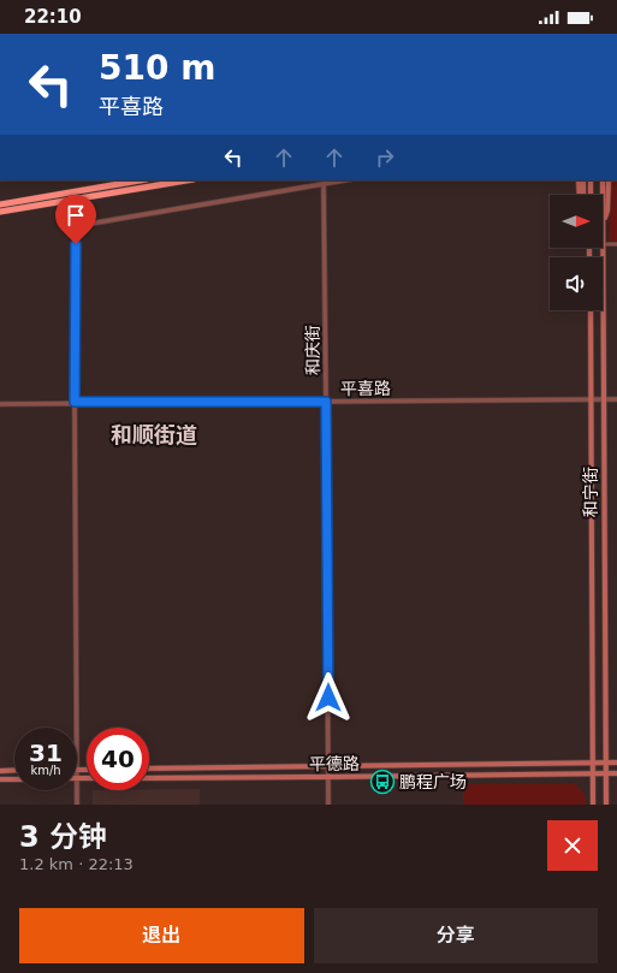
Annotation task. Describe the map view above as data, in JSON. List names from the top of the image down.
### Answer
{
  "streets": {
    "main road": ["和宁街", "平德路"],
    "street": ["和庆街", "平喜路"]
  },
  "crossings": [
    ["和庆街", "平喜路"],
    ["和庆街", "平德路"],
    ["平喜路", "和宁街"],
    ["和宁街", "平德路"]
  ],
  "districts": ["和顺街道"],
  "places": {
    "bus stop": ["鹏程广场"]
  },
  "north": "right",
  "page": {
    "status": "22:10",
    "turn": ["510 m", "平喜路"],
    "speed": "31 km/h",
    "limit": "40",
    "heading": ["3 分钟", "1.2 km · 22:13"],
    "buttons": ["退出", "分享"]
  }
}
